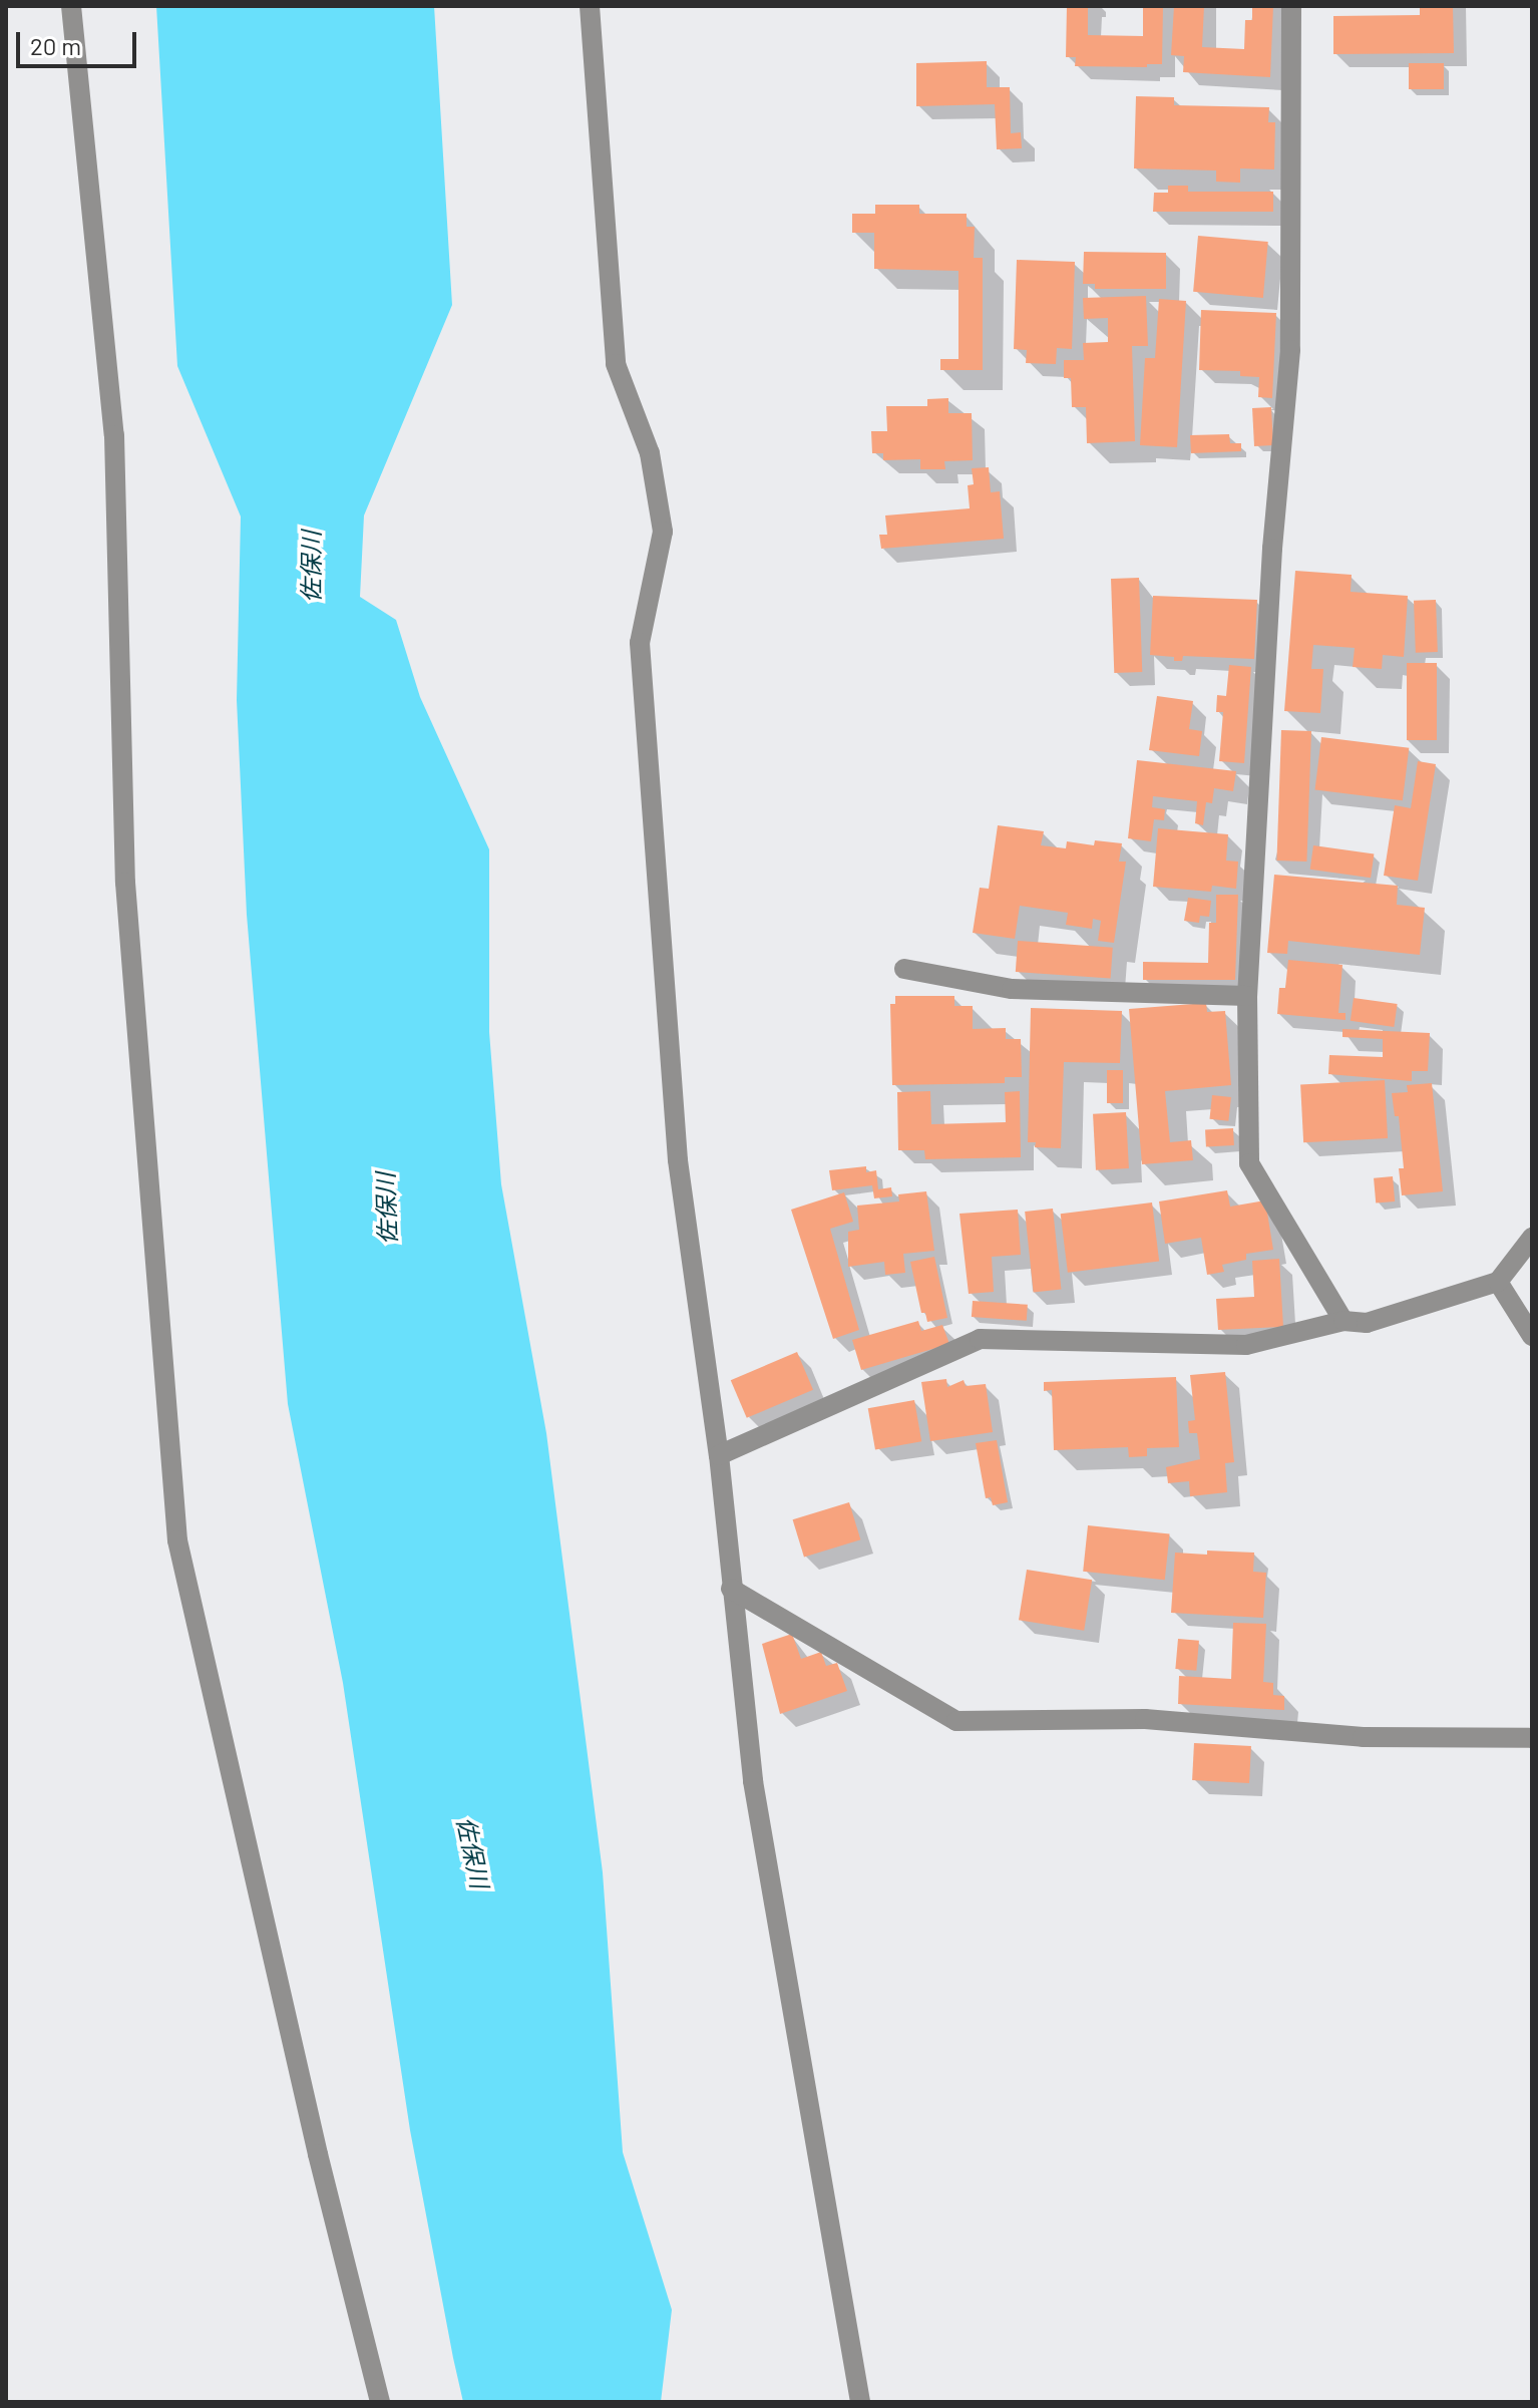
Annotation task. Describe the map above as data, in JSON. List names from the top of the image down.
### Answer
{
  "water": ["佐保川"],
  "scale_bar": "20 m"
}
